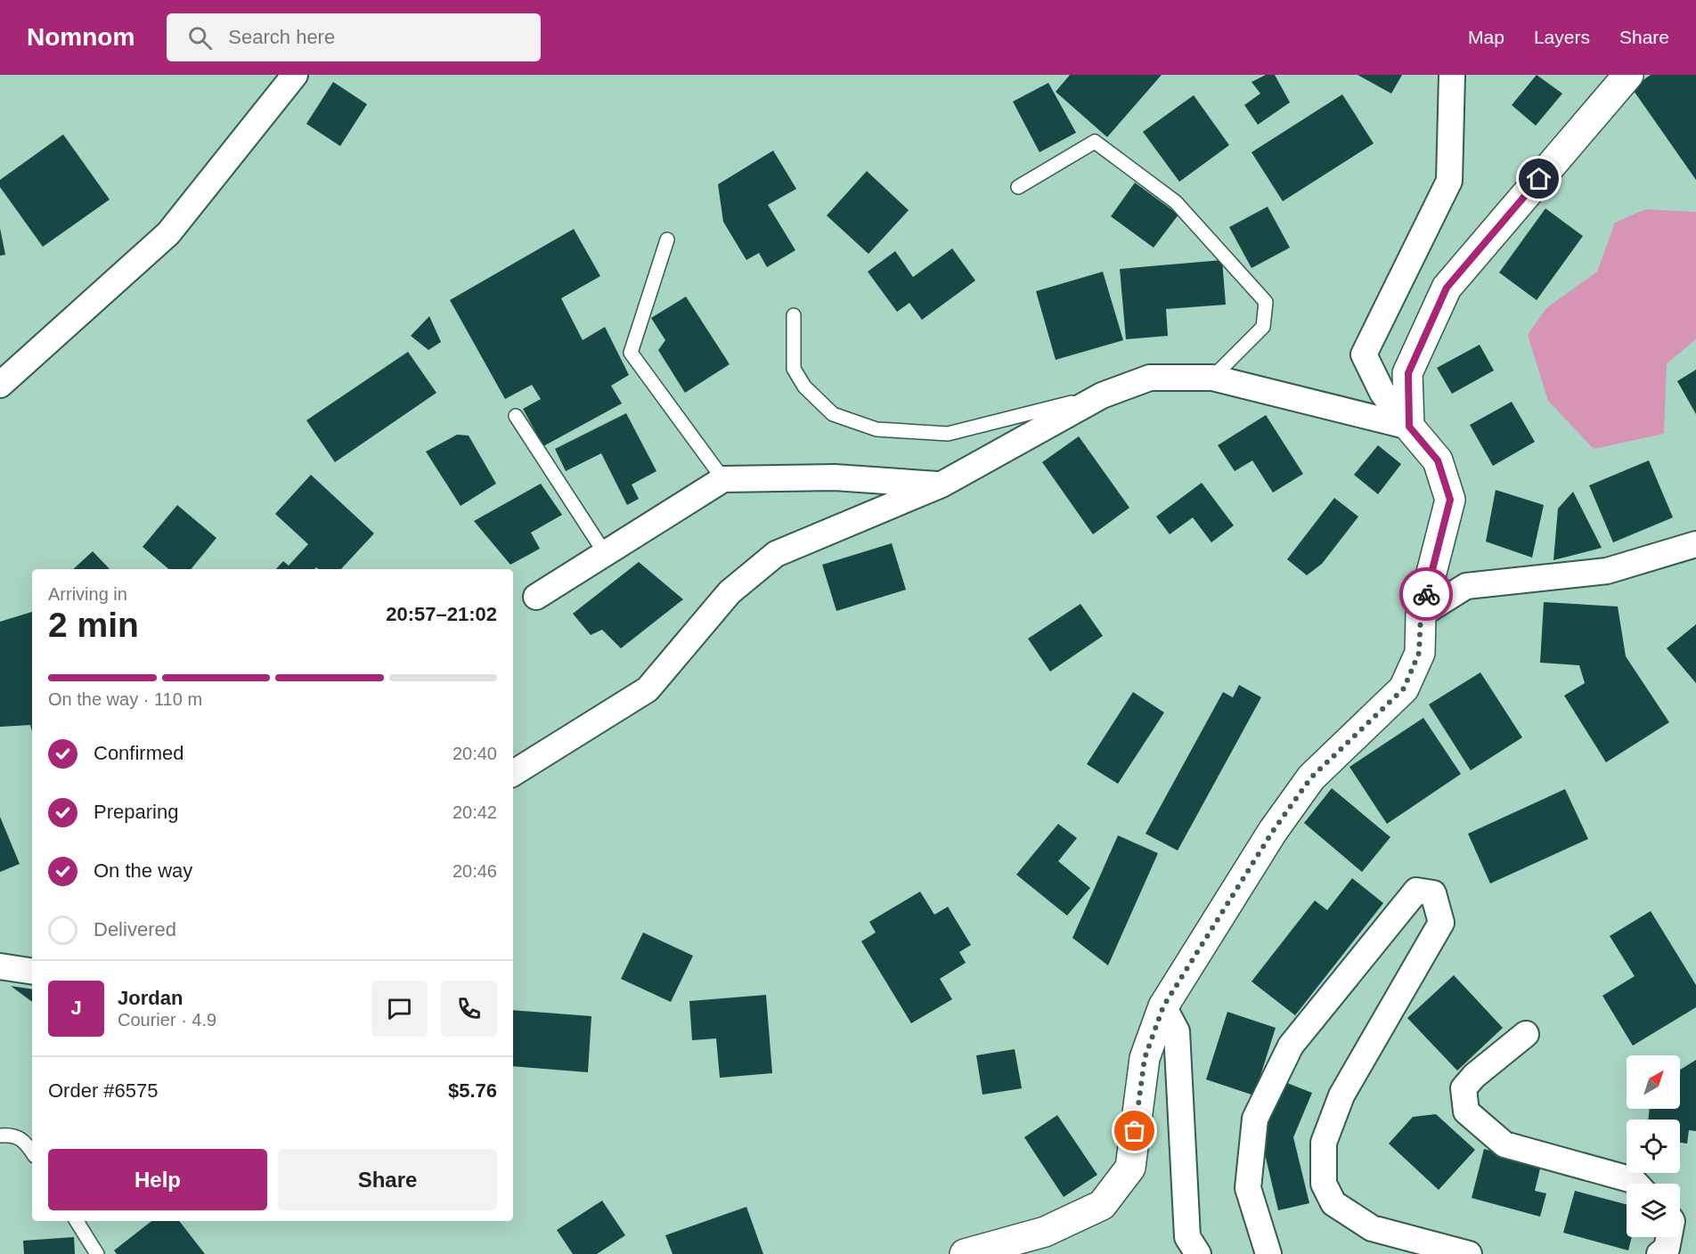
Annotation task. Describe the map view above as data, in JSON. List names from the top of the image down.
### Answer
{
  "north": "top right",
  "page": {
    "header": "Nomnom",
    "search": "Search here",
    "nav": ["Map", "Layers", "Share"],
    "heading": ["2 min", "Arriving in", "20:57–21:02"],
    "panel": [
      "Jordan",
      "Courier · 4.9",
      "Order #6575",
      "$5.76"
    ],
    "bar": "On the way · 110 m",
    "list": [
      ["Confirmed", "20:40"],
      ["Preparing", "20:42"],
      ["On the way", "20:46"],
      "Delivered"
    ],
    "round": "J",
    "buttons": ["Help", "Share"]
  }
}
